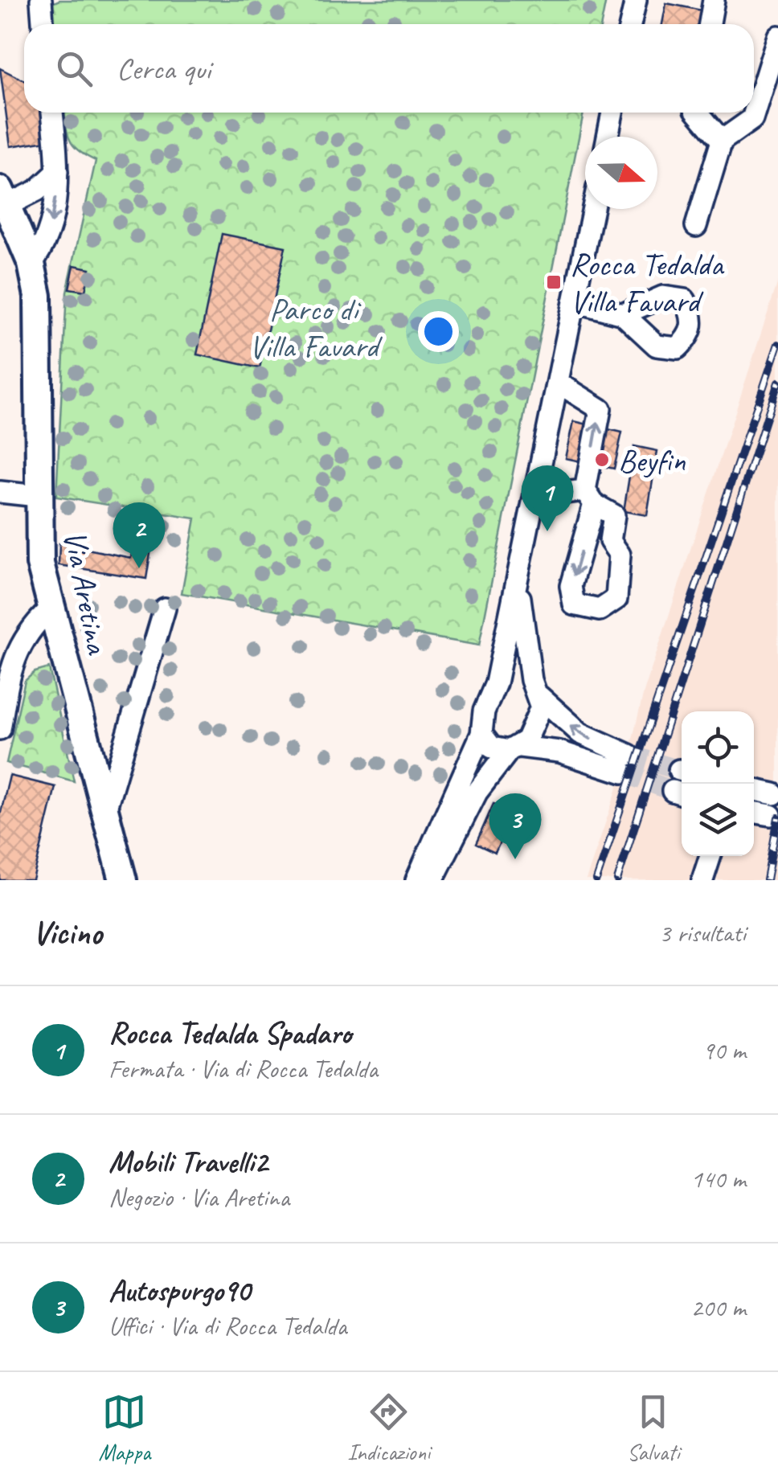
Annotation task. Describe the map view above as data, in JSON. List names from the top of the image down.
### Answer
{
  "streets": {
    "main road": ["Via Aretina"]
  },
  "parks": ["Parco di Villa Favard"],
  "places": {
    "transit": ["Rocca Tedalda Villa Favard"],
    "other": ["Beyfin"]
  },
  "north": "right",
  "page": {
    "search": "Cerca qui",
    "pins": ["1", "2", "3"],
    "heading": ["Vicino", "3 risultati"],
    "list": [
      {
        "mark": "1",
        "name": "Rocca Tedalda Spadaro",
        "note": "Fermata · Via di Rocca Tedalda",
        "value": "90 m"
      },
      {
        "mark": "2",
        "name": "Mobili Travelli2",
        "note": "Negozio · Via Aretina",
        "value": "140 m"
      },
      {
        "mark": "3",
        "name": "Autospurgo90",
        "note": "Uffici · Via di Rocca Tedalda",
        "value": "200 m"
      }
    ],
    "nav": ["Mappa", "Indicazioni", "Salvati"]
  }
}
